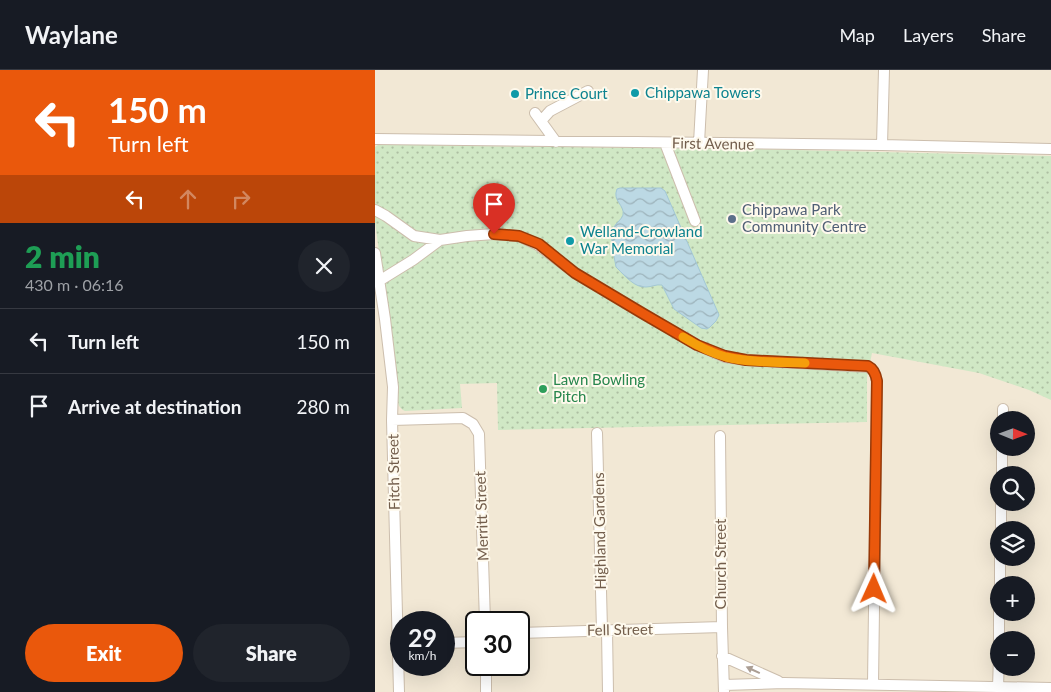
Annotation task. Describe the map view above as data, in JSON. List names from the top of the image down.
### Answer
{
  "streets": {
    "street": [
      "First Avenue",
      "Fitch Street",
      "Merritt Street",
      "Highland Gardens",
      "Church Street",
      "Fell Street"
    ]
  },
  "crossings": [
    ["Fitch Street", "Merritt Street"],
    ["Highland Gardens", "Fell Street"],
    ["Church Street", "Fell Street"]
  ],
  "places": [
    "Chippawa Towers",
    "Prince Court",
    "Chippawa Park Community Centre",
    "Welland-Crowland War Memorial",
    "Lawn Bowling Pitch"
  ],
  "north": "right",
  "page": {
    "header": "Waylane",
    "nav": ["Map", "Layers", "Share"],
    "turn": ["150 m", "Turn left"],
    "heading": ["2 min", "430 m · 06:16"],
    "list": [
      {
        "name": "Turn left",
        "value": "150 m"
      },
      {
        "name": "Arrive at destination",
        "value": "280 m"
      }
    ],
    "map_buttons": ["+", "−"],
    "speed": "29 km/h",
    "limit": "30",
    "buttons": ["Exit", "Share"]
  }
}
